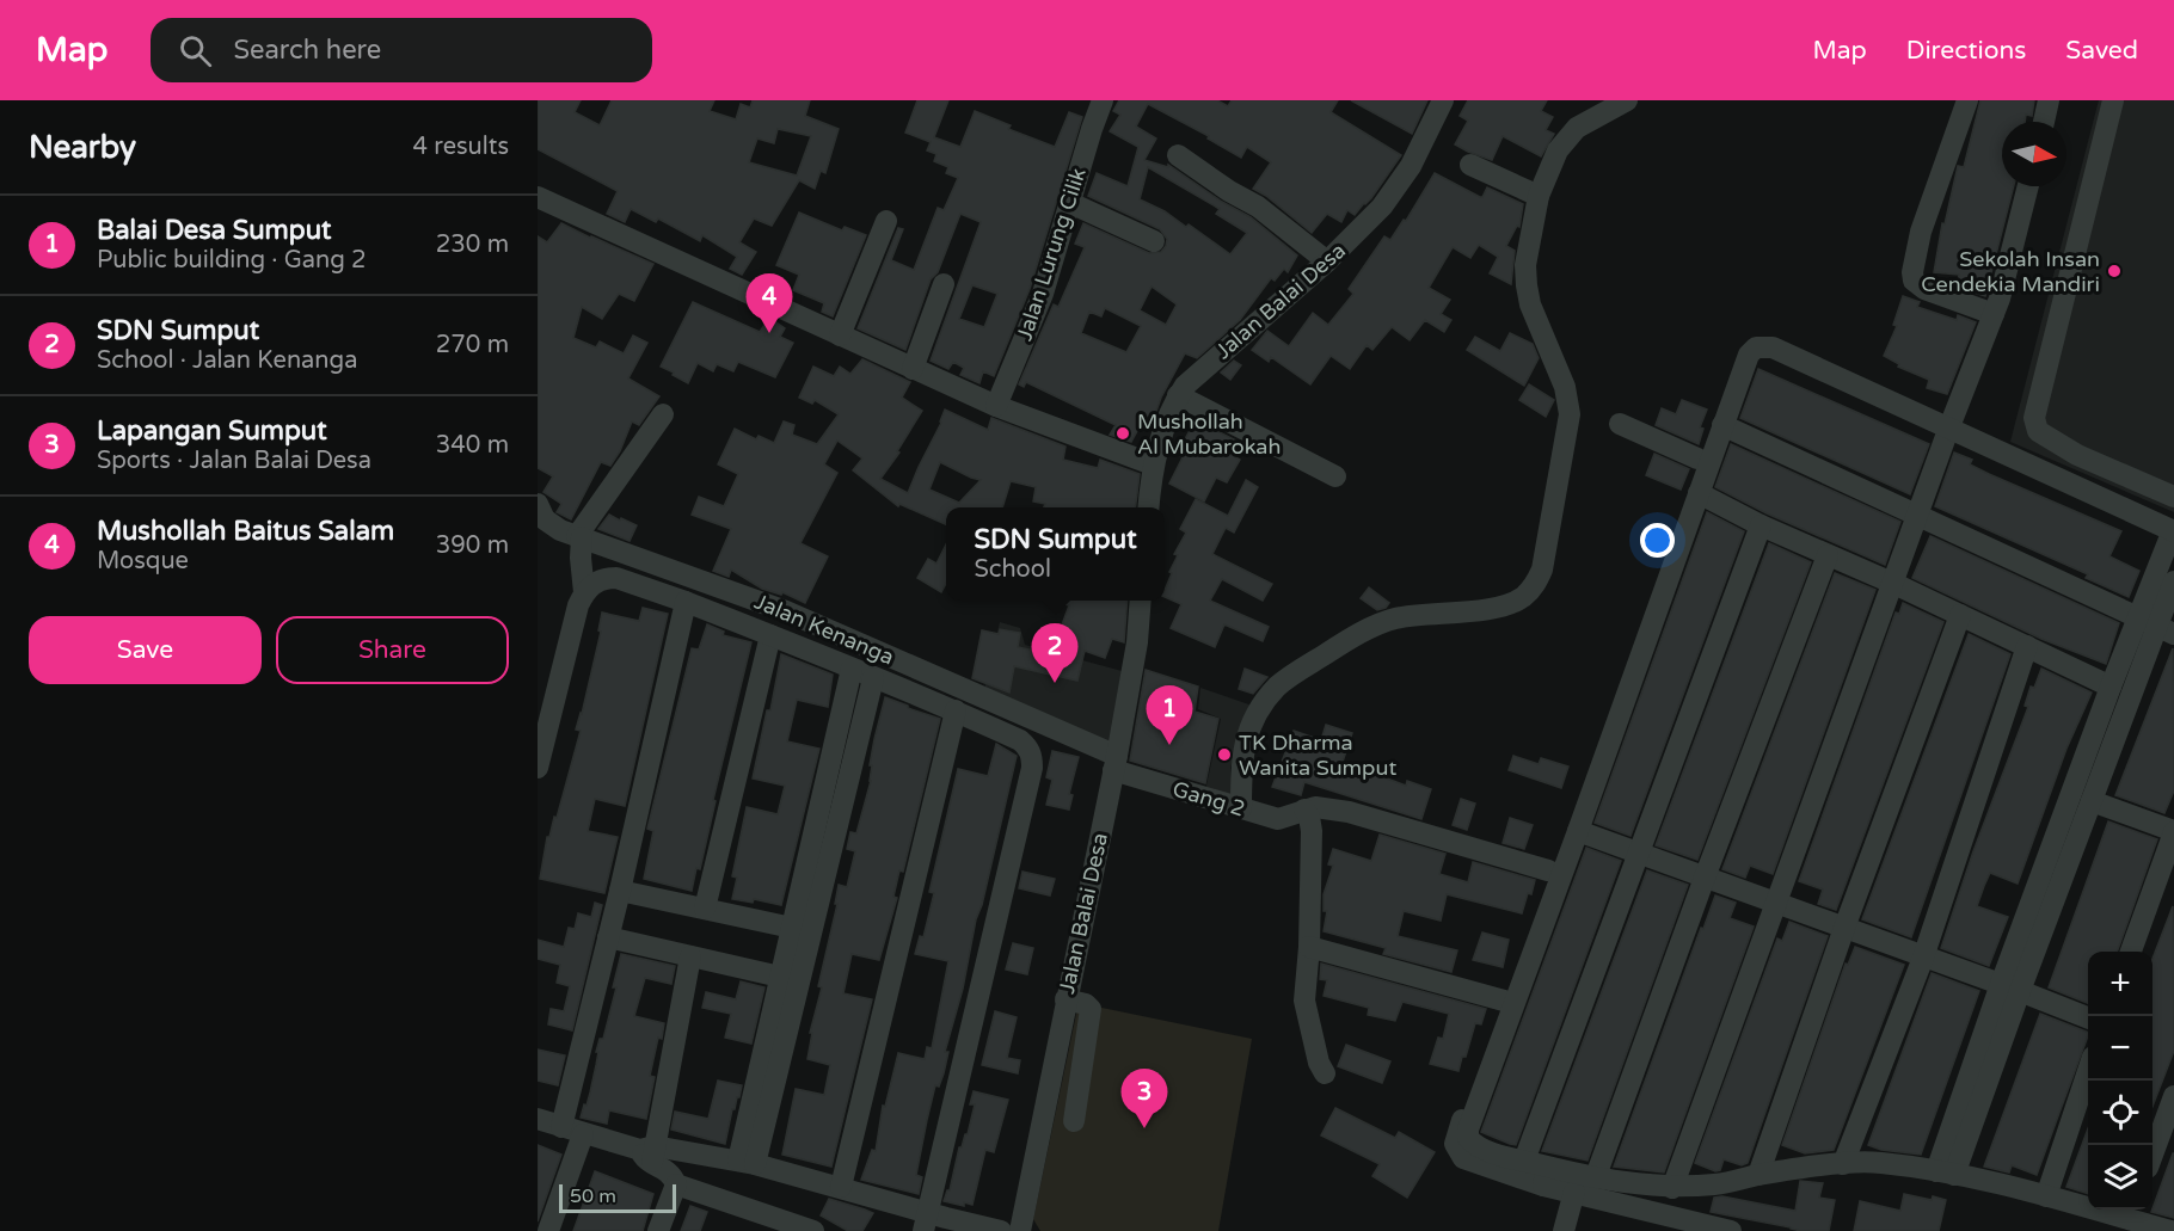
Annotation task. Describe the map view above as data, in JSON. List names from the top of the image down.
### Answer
{
  "streets": {
    "street": [
      "Jalan Lurung Cilik",
      "Jalan Balai Desa",
      "Jalan Kenanga",
      "Gang 2"
    ]
  },
  "crossings": [
    ["Jalan Balai Desa", "Jalan Kenanga"],
    ["Jalan Balai Desa", "Gang 2"],
    ["Jalan Kenanga", "Gang 2"]
  ],
  "places": ["Sekolah Insan Cendekia Mandiri", "Mushollah Al Mubarokah", "TK Dharma Wanita Sumput"],
  "scale_bar": "50 m",
  "north": "right",
  "page": {
    "header": "Map",
    "search": "Search here",
    "nav": ["Map", "Directions", "Saved"],
    "heading": ["Nearby", "4 results"],
    "list": [
      {
        "mark": "1",
        "name": "Balai Desa Sumput",
        "note": "Public building · Gang 2",
        "value": "230 m"
      },
      {
        "mark": "2",
        "name": "SDN Sumput",
        "note": "School · Jalan Kenanga",
        "value": "270 m"
      },
      {
        "mark": "3",
        "name": "Lapangan Sumput",
        "note": "Sports · Jalan Balai Desa",
        "value": "340 m"
      },
      {
        "mark": "4",
        "name": "Mushollah Baitus Salam",
        "note": "Mosque",
        "value": "390 m"
      }
    ],
    "pins": [
      "4",
      "2",
      "1",
      "3"
    ],
    "popup": ["SDN Sumput", "School"],
    "buttons": ["Save", "Share"],
    "map_buttons": ["+", "−"],
    "scale": "50 m"
  }
}
